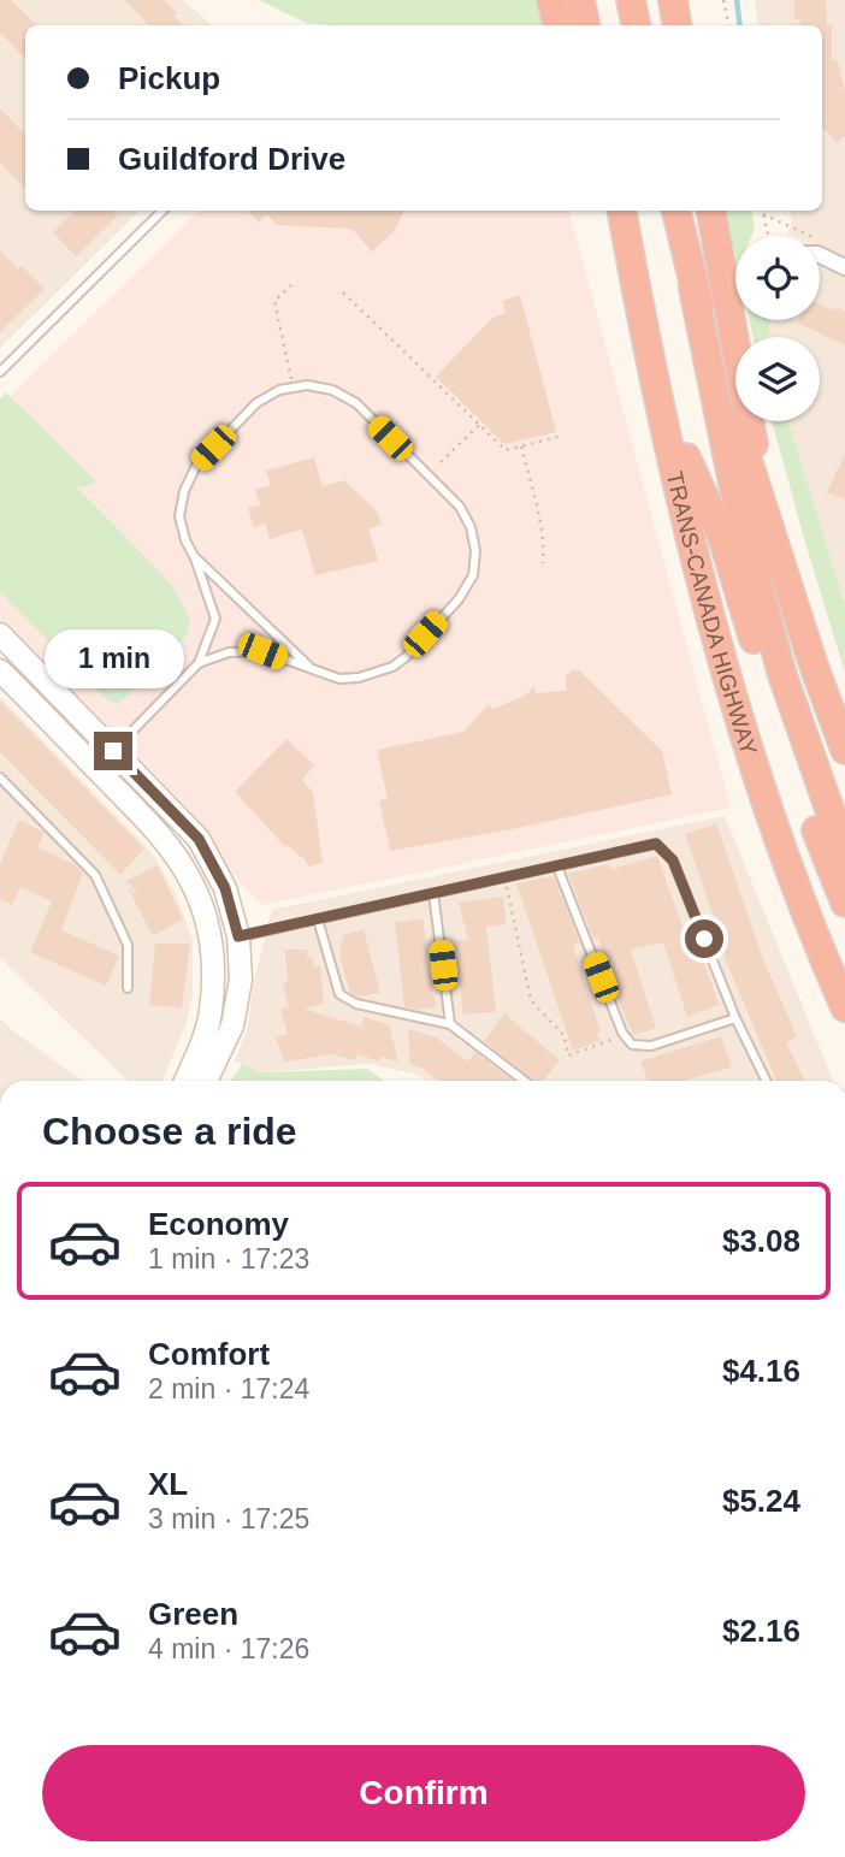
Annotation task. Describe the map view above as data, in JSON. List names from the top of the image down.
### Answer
{
  "streets": {
    "highway": ["TRANS-CANADA HIGHWAY"]
  },
  "page": {
    "banner": ["Pickup", "Guildford Drive"],
    "bubble": "1 min",
    "heading": "Choose a ride",
    "list": [
      {
        "name": "Economy",
        "note": "1 min · 17:23",
        "value": "$3.08"
      },
      {
        "name": "Comfort",
        "note": "2 min · 17:24",
        "value": "$4.16"
      },
      {
        "name": "XL",
        "note": "3 min · 17:25",
        "value": "$5.24"
      },
      {
        "name": "Green",
        "note": "4 min · 17:26",
        "value": "$2.16"
      }
    ],
    "buttons": "Confirm"
  }
}
